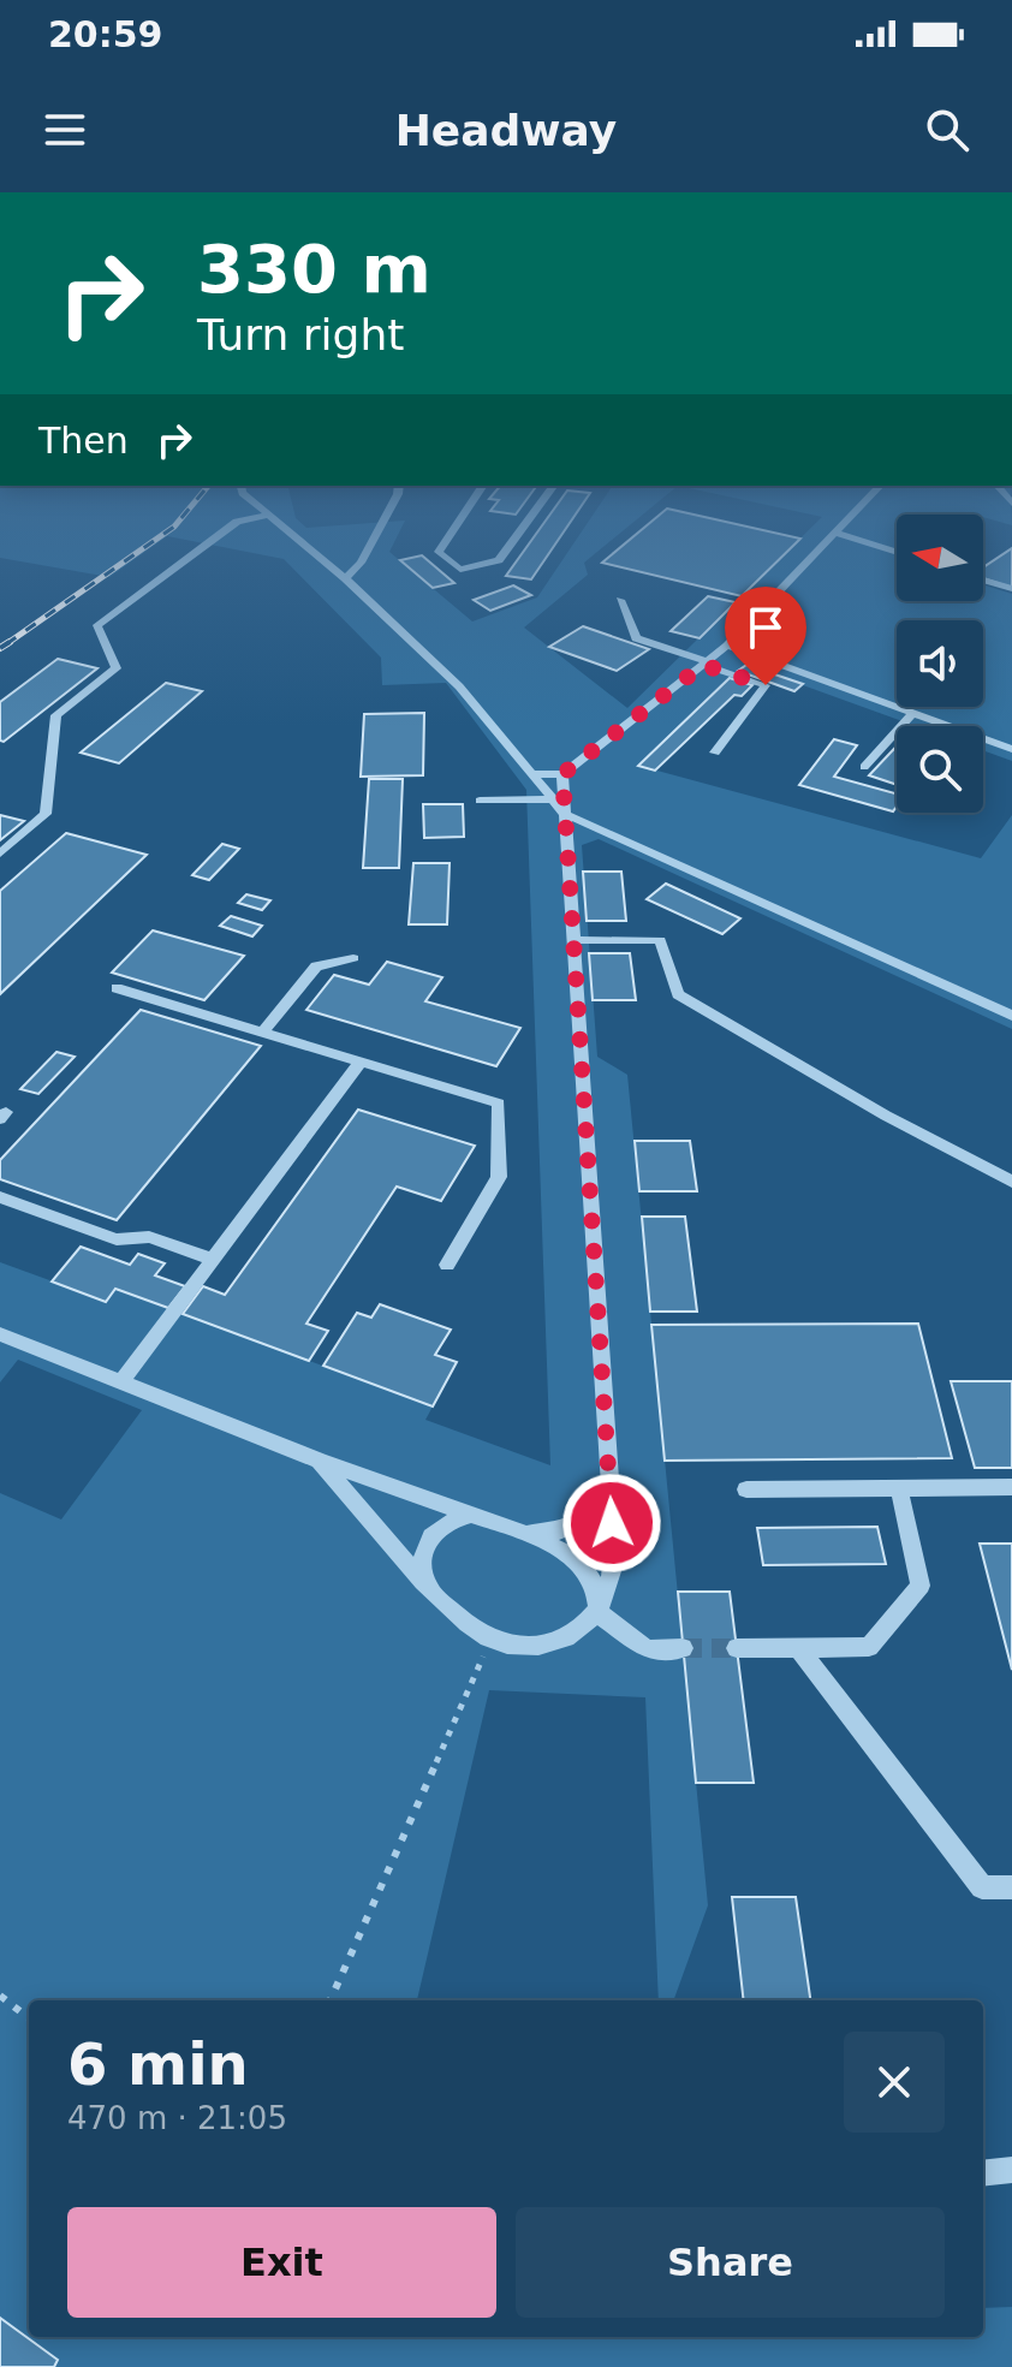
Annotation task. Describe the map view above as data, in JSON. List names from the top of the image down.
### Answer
{
  "north": "left",
  "page": {
    "status": "20:59",
    "header": "Headway",
    "turn": ["330 m", "Turn right"],
    "then": "Then",
    "heading": ["6 min", "470 m · 21:05"],
    "buttons": ["Exit", "Share"]
  }
}
